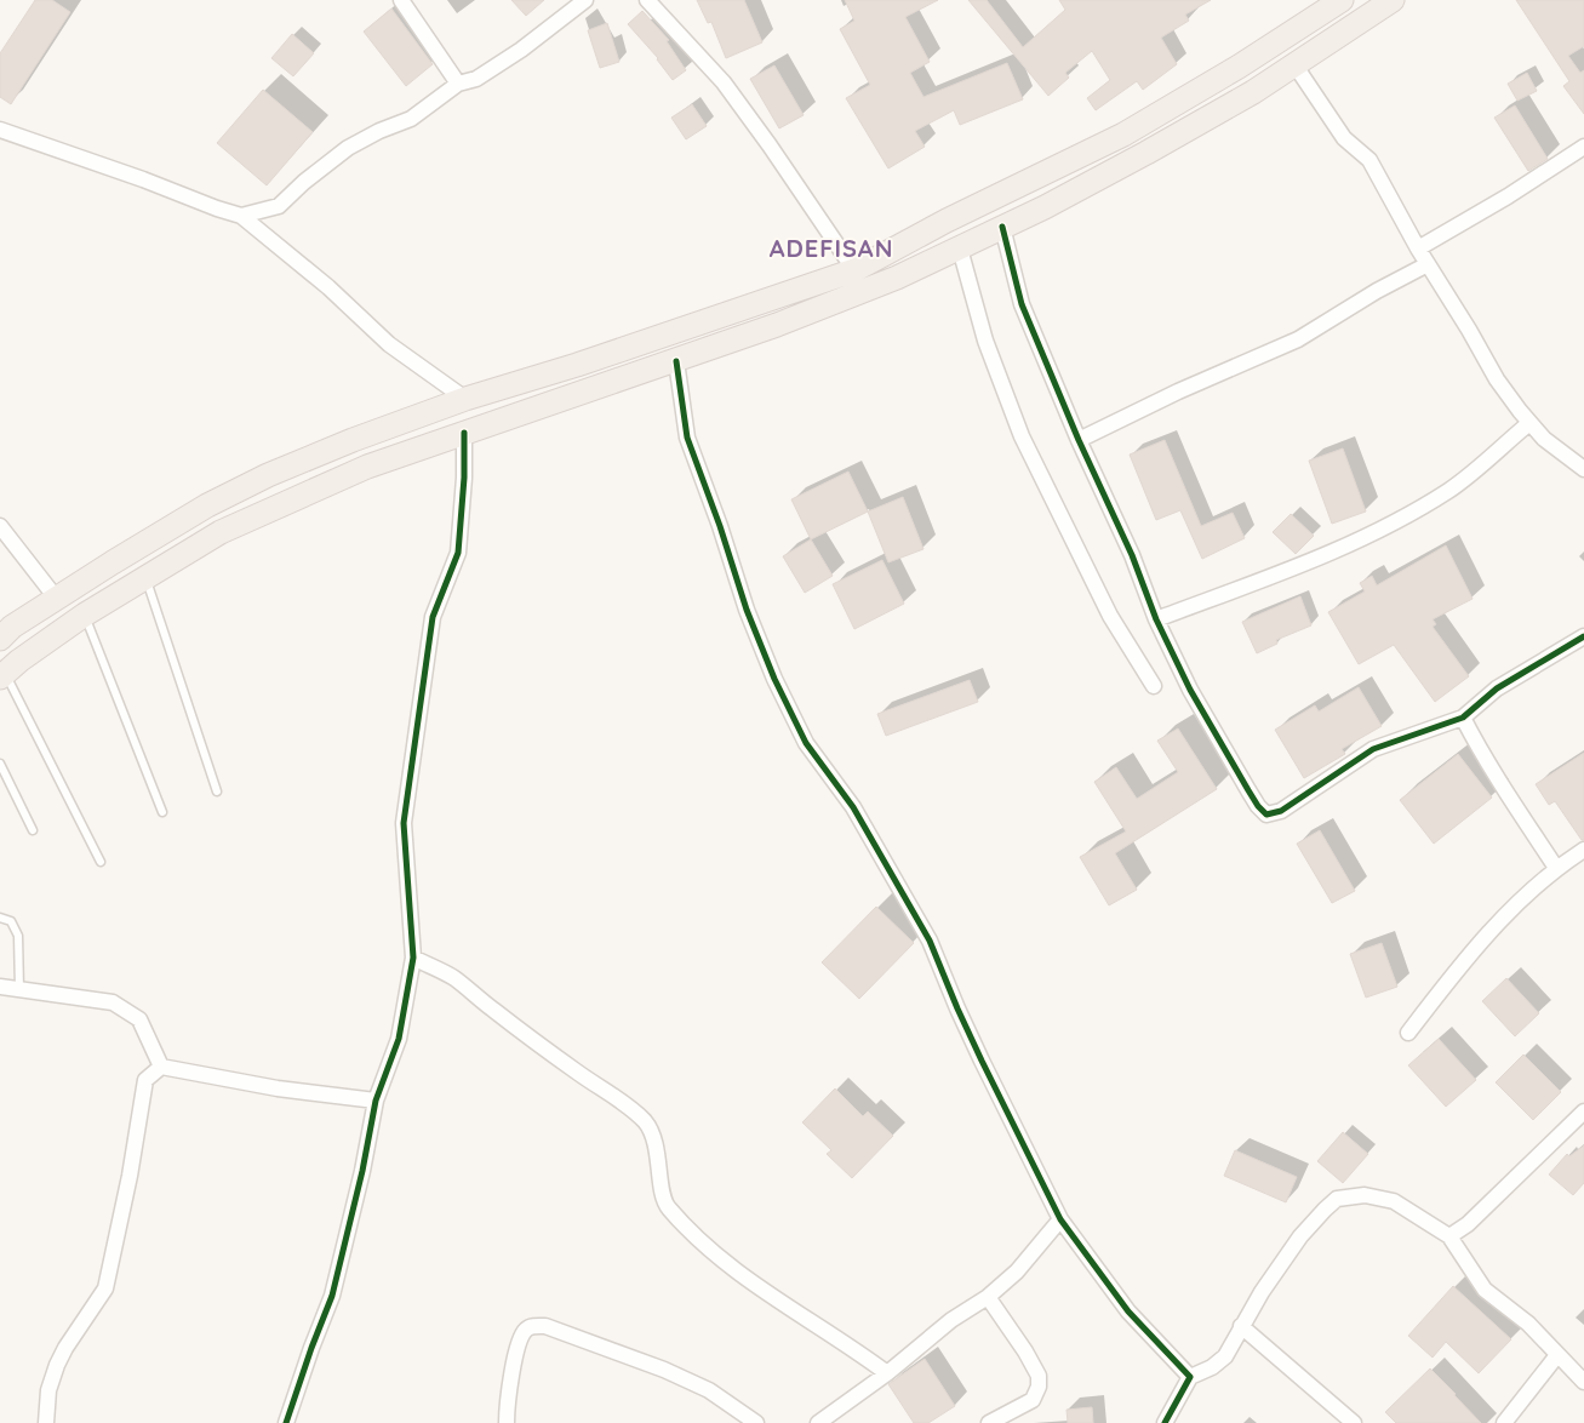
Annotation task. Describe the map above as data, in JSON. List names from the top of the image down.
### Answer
{
  "districts": ["ADEFISAN"]
}
